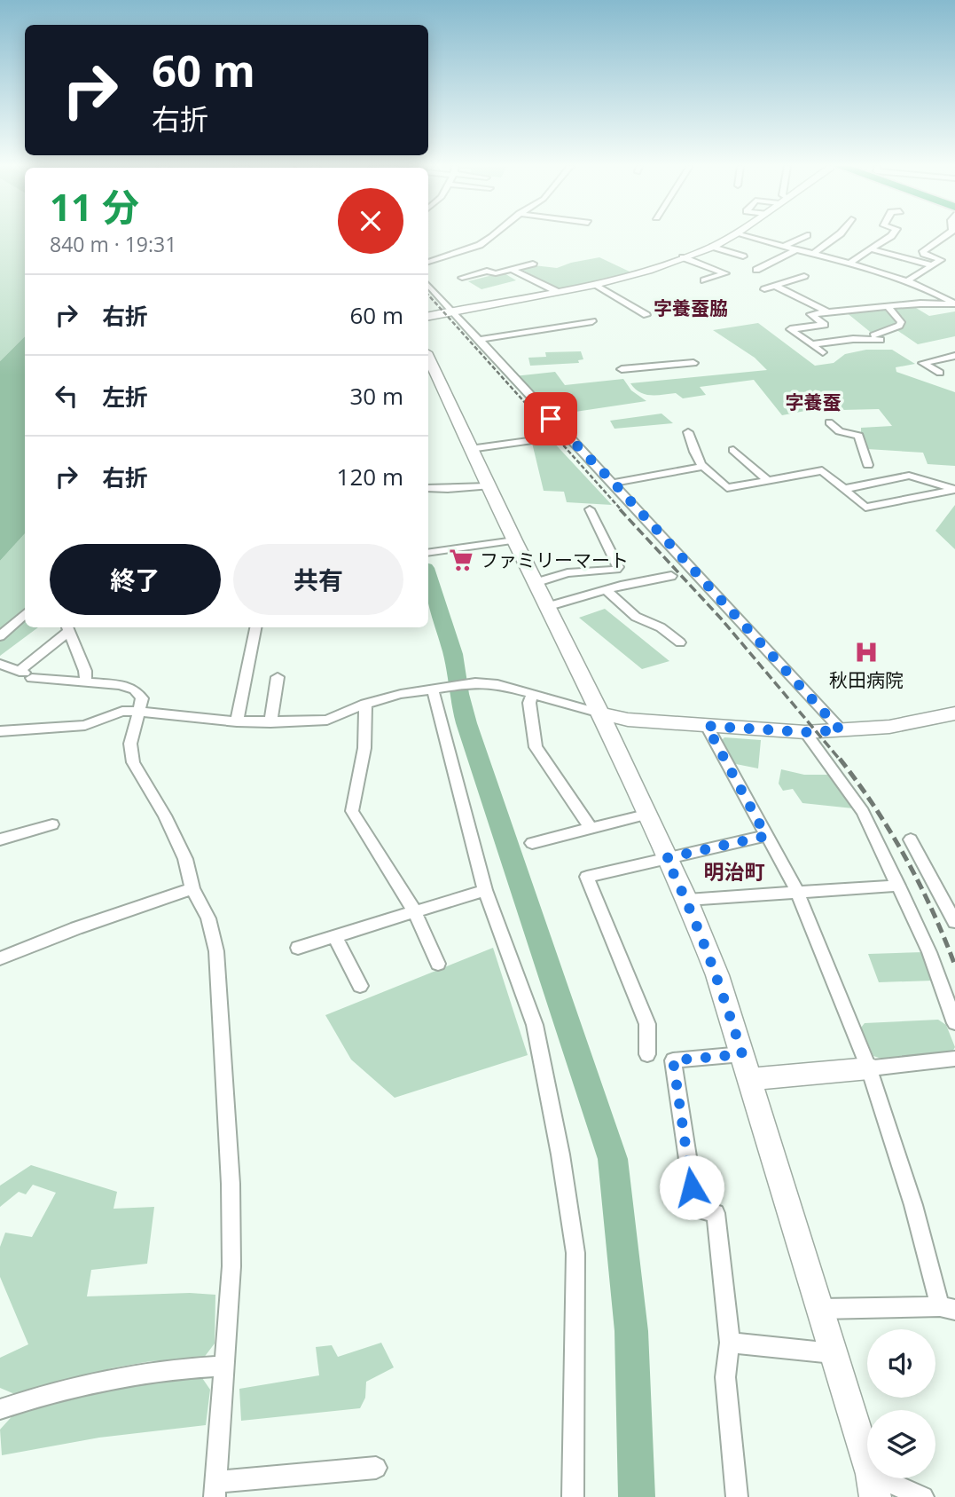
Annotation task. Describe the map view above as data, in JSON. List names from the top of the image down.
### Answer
{
  "districts": ["字養蚕脇", "字養蚕", "明治町"],
  "places": {
    "supermarket": ["ファミリーマート"],
    "hospital": ["秋田病院"]
  },
  "page": {
    "turn": ["60 m", "右折"],
    "heading": ["11 分", "840 m · 19:31"],
    "list": [
      {
        "name": "右折",
        "value": "60 m"
      },
      {
        "name": "左折",
        "value": "30 m"
      },
      {
        "name": "右折",
        "value": "120 m"
      }
    ],
    "buttons": ["終了", "共有"]
  }
}
